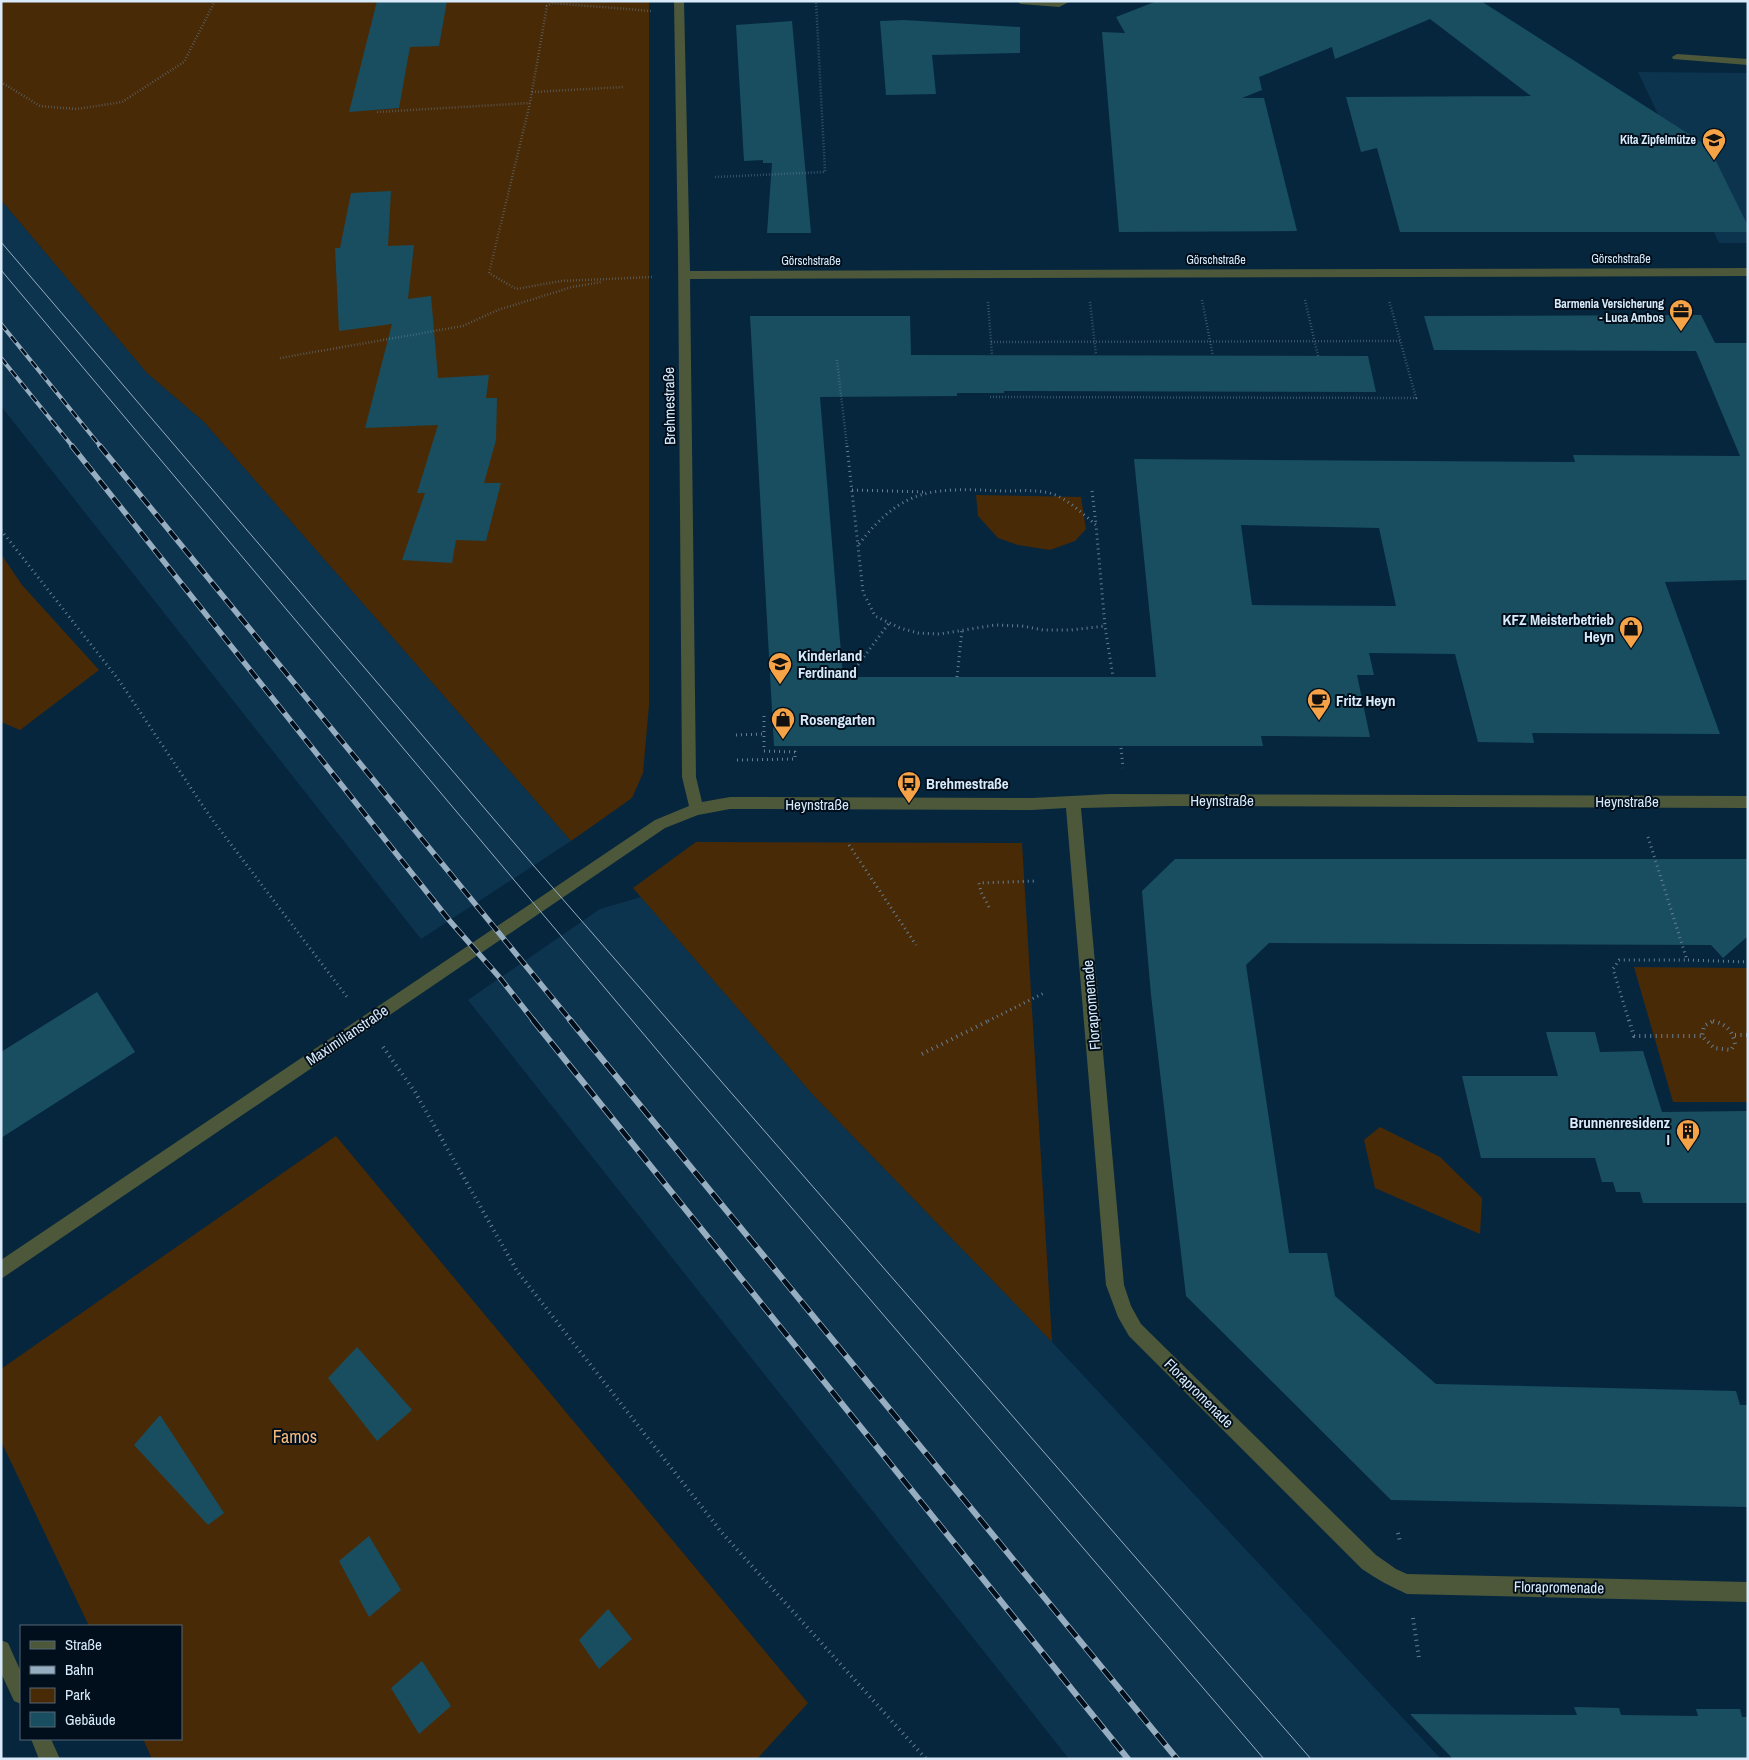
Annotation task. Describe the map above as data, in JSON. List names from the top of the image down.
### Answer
{
  "streets": {
    "street": [
      "Görschstraße",
      "Brehmestraße",
      "Heynstraße",
      "Florapromenade",
      "Maximilianstraße"
    ]
  },
  "crossings": [
    ["Görschstraße", "Brehmestraße"],
    ["Brehmestraße", "Heynstraße"],
    ["Brehmestraße", "Maximilianstraße"],
    ["Heynstraße", "Florapromenade"],
    ["Heynstraße", "Maximilianstraße"]
  ],
  "parks": ["Famos"],
  "places": {
    "school or university": ["Kita Zipfelmütze", "Kinderland Ferdinand"],
    "office": ["Barmenia Versicherung - Luca Ambos"],
    "shop": ["KFZ Meisterbetrieb Heyn", "Rosengarten"],
    "cafe": ["Fritz Heyn"],
    "bus stop": ["Brehmestraße"],
    "building": ["Brunnenresidenz I"]
  },
  "legend": [
    "Straße",
    "Bahn",
    "Park",
    "Gebäude"
  ]
}
